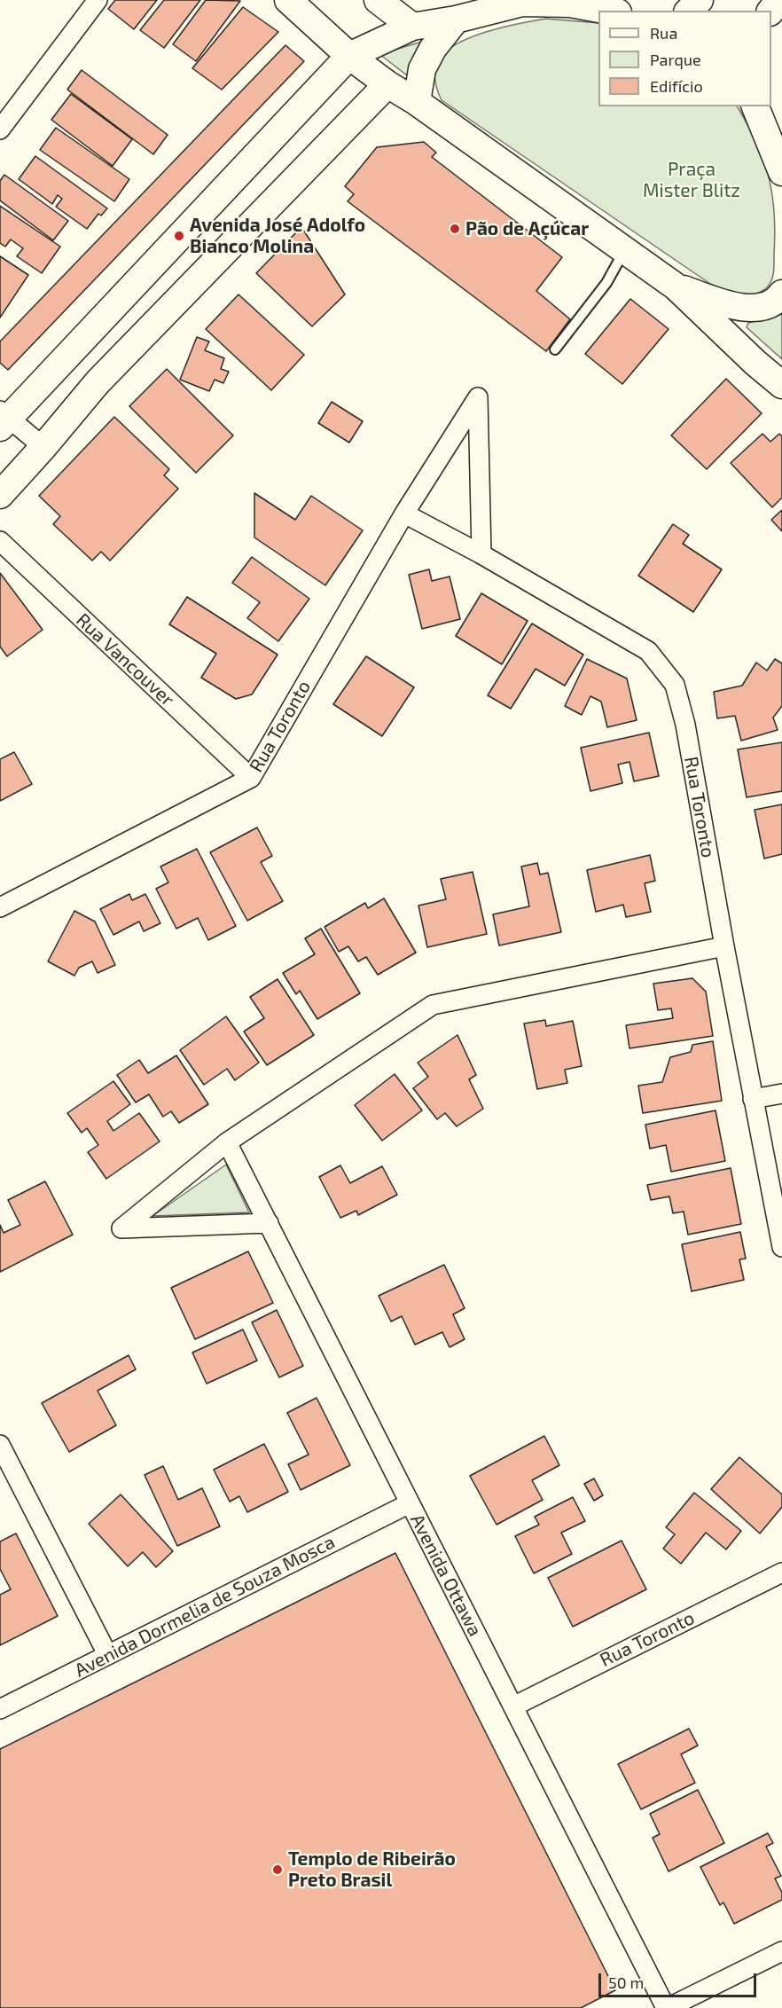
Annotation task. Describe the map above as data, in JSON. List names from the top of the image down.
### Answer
{
  "streets": {
    "street": [
      "Rua Vancouver",
      "Rua Toronto",
      "Avenida Ottawa",
      "Avenida Dormelia de Souza Mosca"
    ]
  },
  "crossings": [
    ["Rua Vancouver", "Rua Toronto"],
    ["Rua Toronto", "Avenida Ottawa"],
    ["Avenida Ottawa", "Avenida Dormelia de Souza Mosca"]
  ],
  "parks": ["Praça Mister Blitz"],
  "places": ["Pão de Açúcar", "Avenida José Adolfo Bianco Molina", "Templo de Ribeirão Preto Brasil"],
  "legend": ["Rua", "Parque", "Edifício"],
  "scale_bar": "50 m"
}
